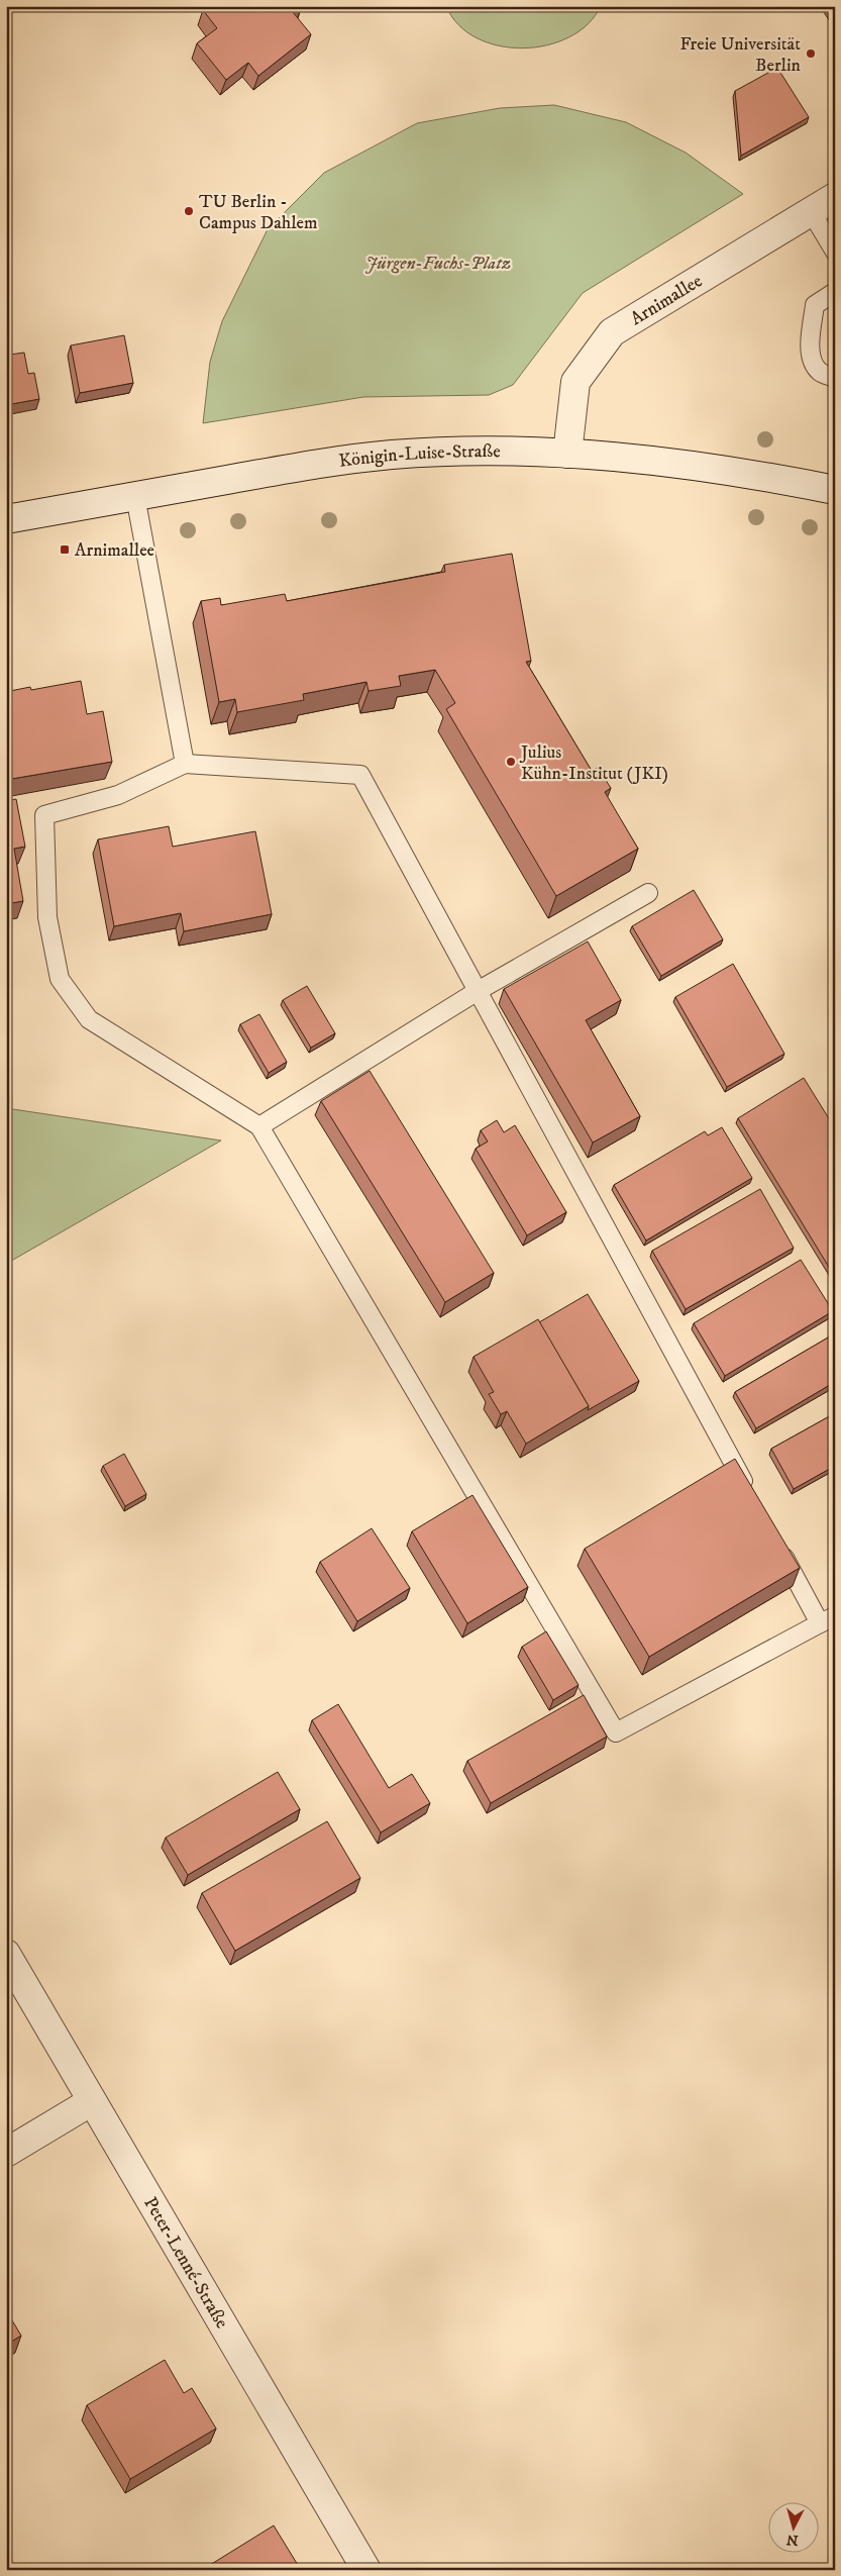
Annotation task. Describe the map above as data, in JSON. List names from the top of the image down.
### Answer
{
  "streets": {
    "street": ["Arnimallee", "Königin-Luise-Straße", "Peter-Lenné-Straße"]
  },
  "crossings": [
    ["Arnimallee", "Königin-Luise-Straße"]
  ],
  "parks": ["Jürgen-Fuchs-Platz"],
  "places": {
    "other": ["Freie Universität Berlin", "TU Berlin - Campus Dahlem", "Julius Kühn-Institut (JKI)"],
    "transit": ["Arnimallee"]
  },
  "north": "bottom"
}
